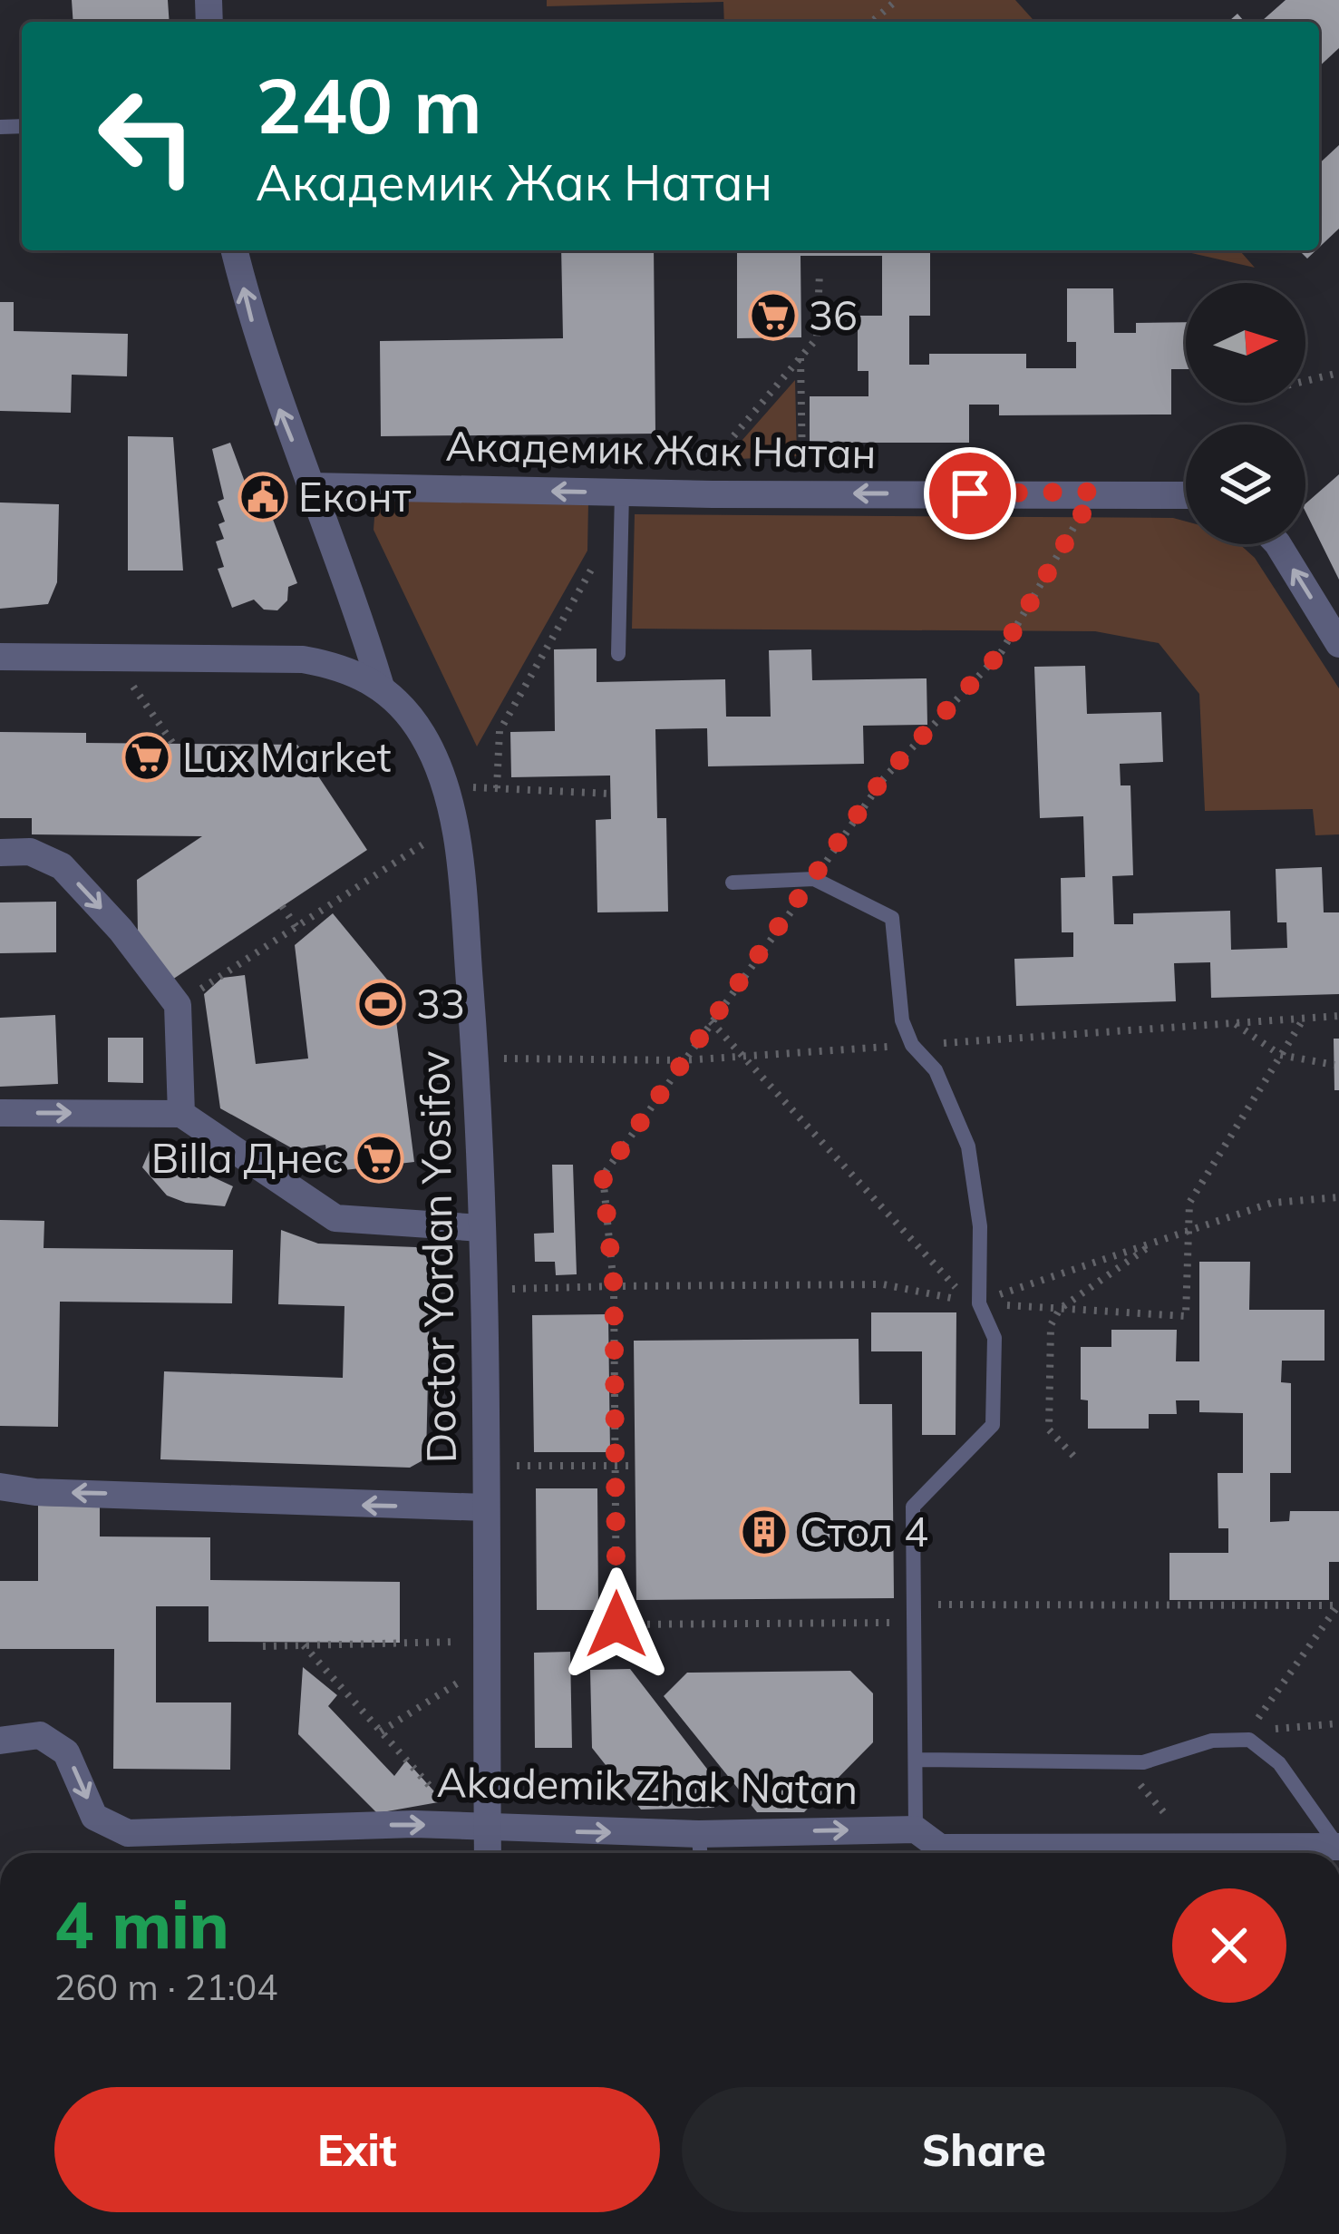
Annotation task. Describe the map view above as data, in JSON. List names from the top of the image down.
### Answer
{
  "streets": {
    "street": ["Академик Жак Натан", "Doctor Yordan Yosifov", "Akademik Zhak Natan"]
  },
  "crossings": [
    ["Академик Жак Натан", "Doctor Yordan Yosifov"],
    ["Doctor Yordan Yosifov", "Akademik Zhak Natan"]
  ],
  "one_way": ["Академик Жак Натан", "Akademik Zhak Natan"],
  "places": {
    "supermarket": ["36", "Lux Market", "Billa Днес"],
    "public building": ["Еконт"],
    "sports": ["33"],
    "building": ["Стол 4"]
  },
  "north": "right",
  "page": {
    "turn": ["240 m", "Академик Жак Натан"],
    "heading": ["4 min", "260 m · 21:04"],
    "buttons": ["Exit", "Share"]
  }
}
